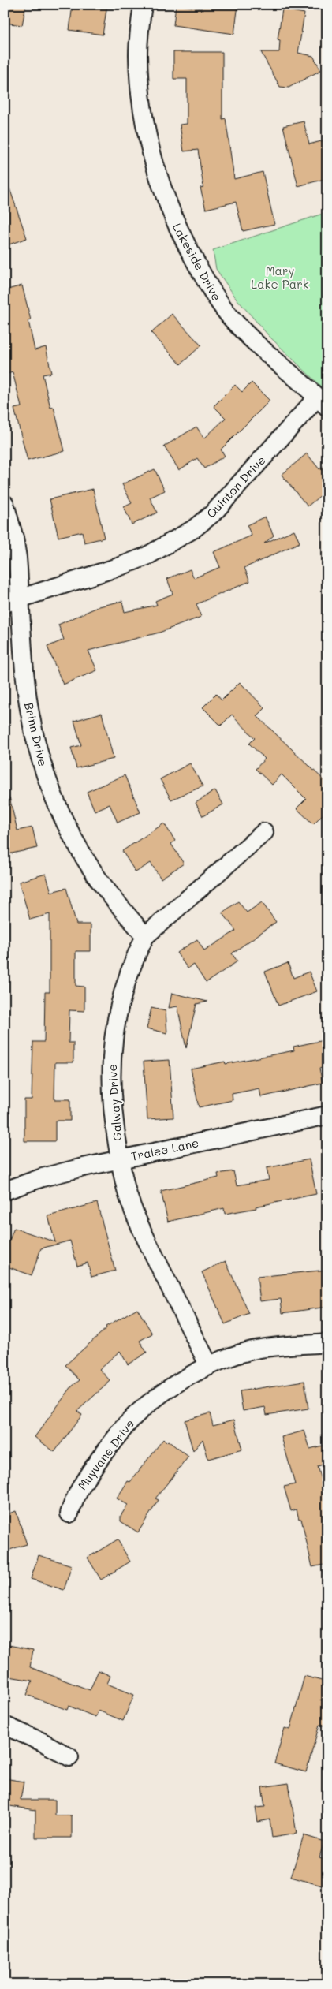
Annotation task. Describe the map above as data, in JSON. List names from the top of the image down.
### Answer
{
  "streets": {
    "street": [
      "Lakeside Drive",
      "Quinton Drive",
      "Brinn Drive",
      "Galway Drive",
      "Tralee Lane",
      "Muyvane Drive"
    ]
  },
  "crossings": [
    ["Lakeside Drive", "Quinton Drive"],
    ["Quinton Drive", "Brinn Drive"],
    ["Brinn Drive", "Galway Drive"],
    ["Galway Drive", "Tralee Lane"],
    ["Galway Drive", "Muyvane Drive"]
  ],
  "parks": ["Mary Lake Park"]
}
